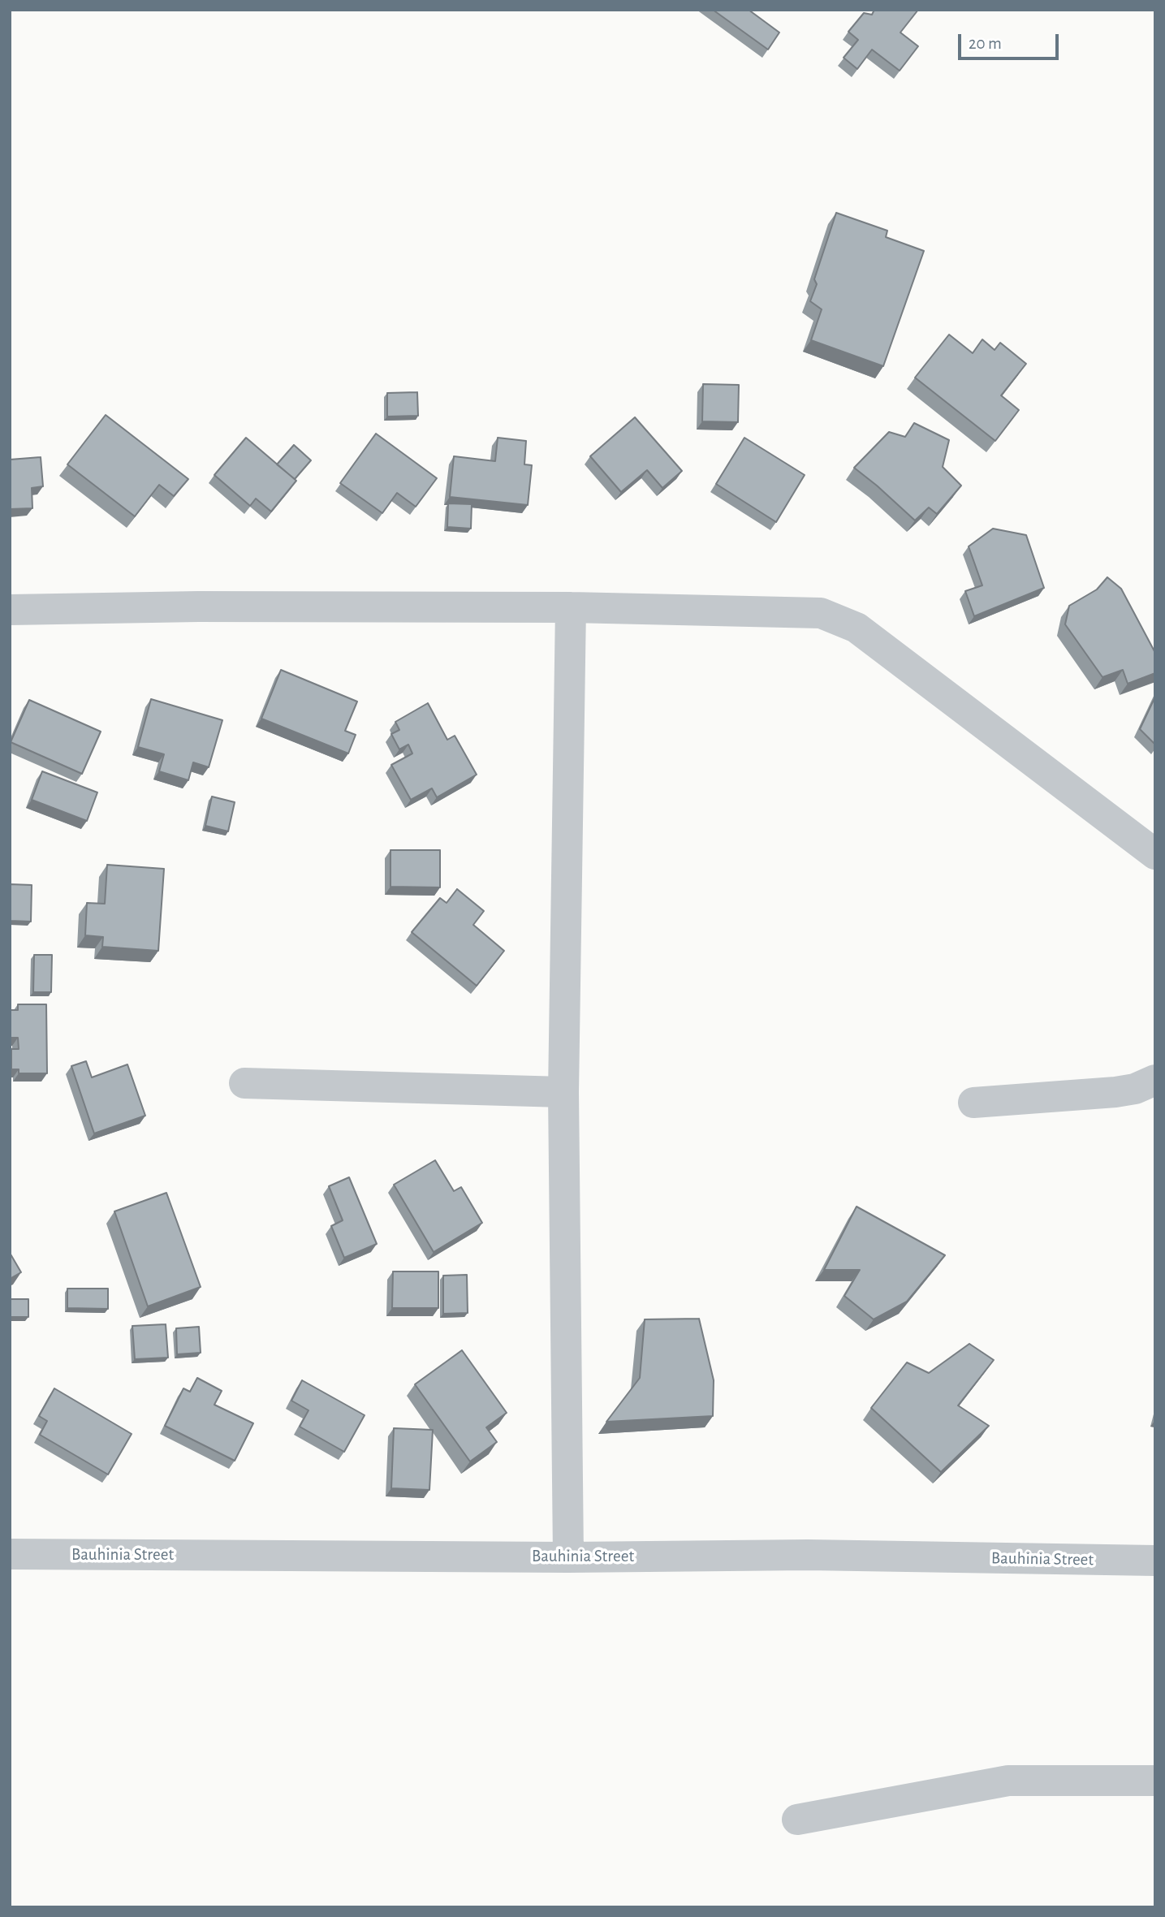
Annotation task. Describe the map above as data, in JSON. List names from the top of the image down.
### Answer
{
  "streets": {
    "street": ["Bauhinia Street"]
  },
  "scale_bar": "20 m"
}
